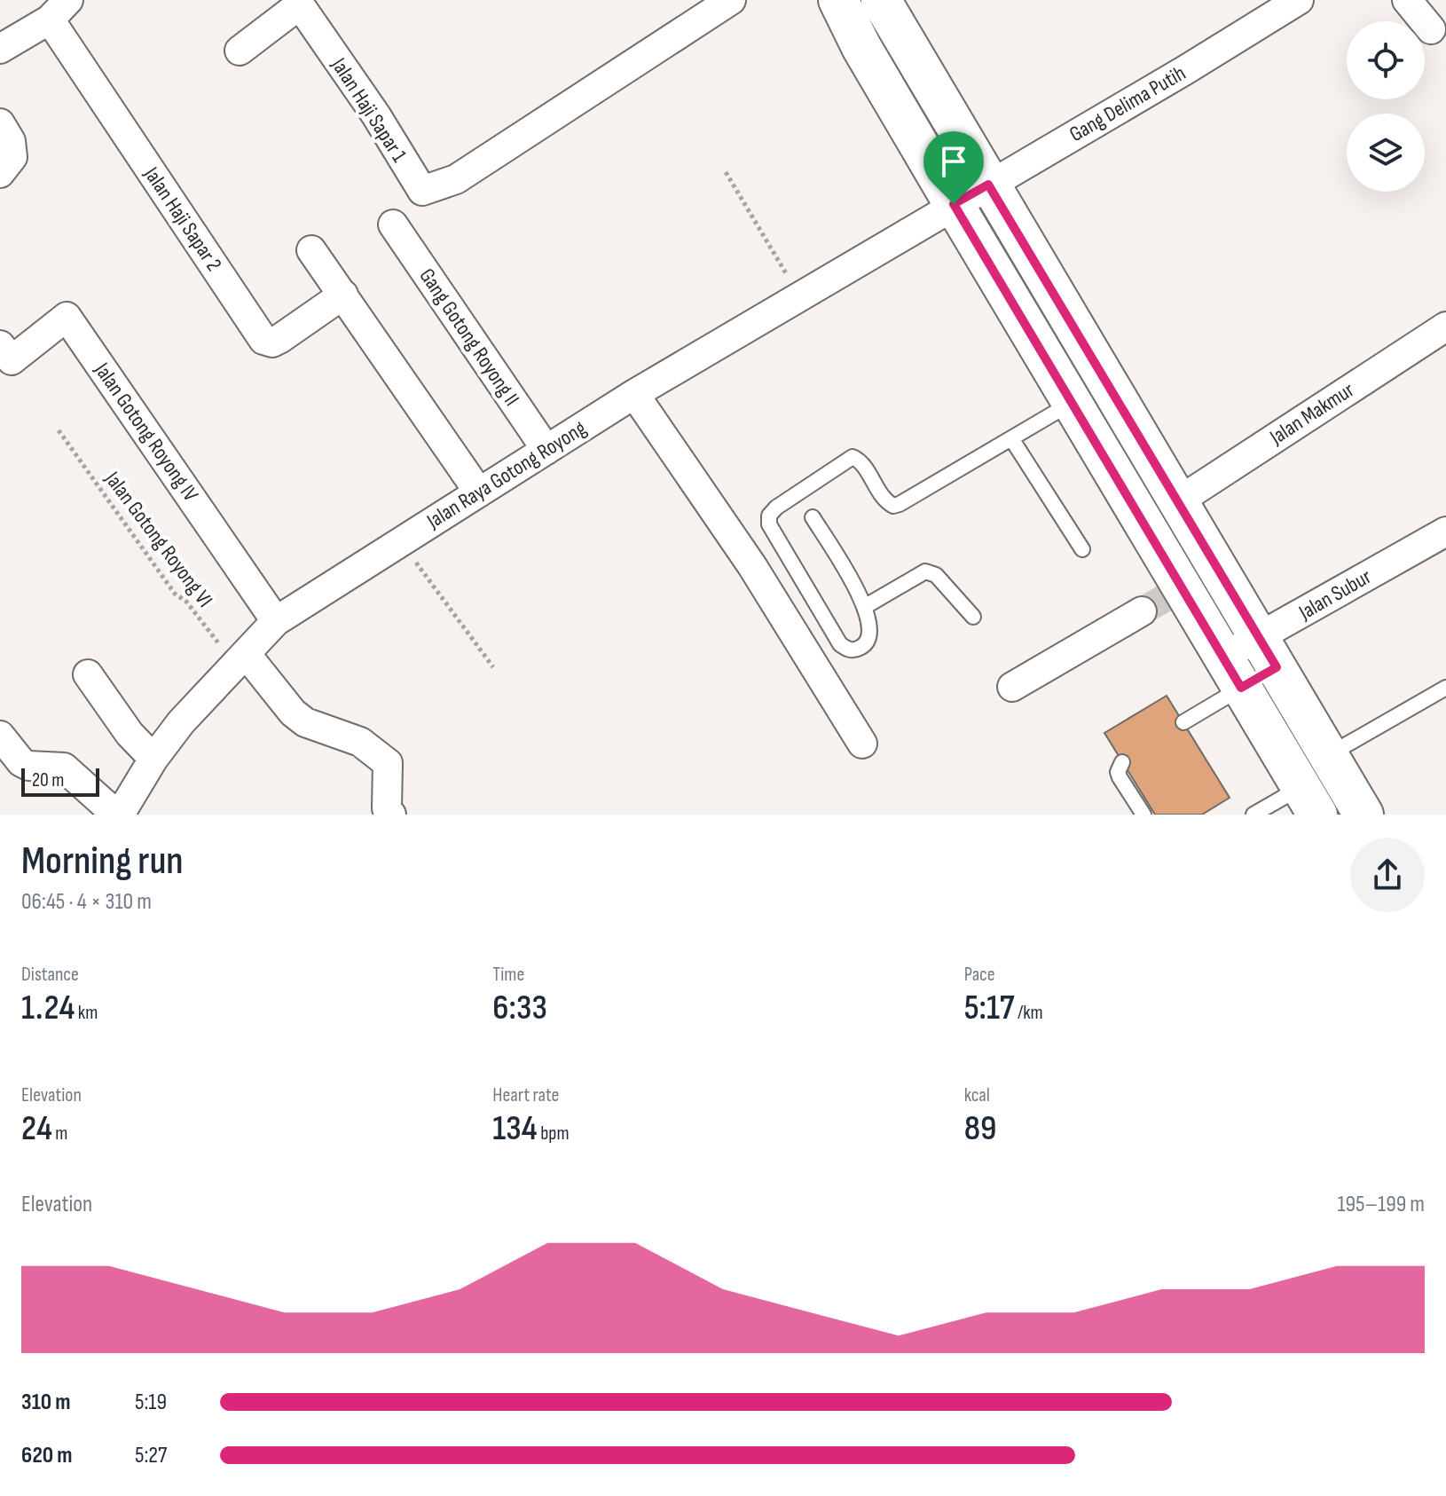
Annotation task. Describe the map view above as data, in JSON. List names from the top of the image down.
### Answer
{
  "streets": {
    "street": [
      "Gang Delima Putih",
      "Jalan Haji Sapar 1",
      "Jalan Haji Sapar 2",
      "Gang Gotong Royong II",
      "Jalan Makmur",
      "Jalan Gotong Royong IV",
      "Jalan Raya Gotong Royong",
      "Jalan Subur"
    ],
    "path": ["Jalan Gotong Royong VI"]
  },
  "crossings": [
    ["Gang Delima Putih", "Jalan Raya Gotong Royong"],
    ["Gang Gotong Royong II", "Jalan Raya Gotong Royong"],
    ["Jalan Gotong Royong IV", "Jalan Raya Gotong Royong"],
    ["Jalan Raya Gotong Royong", "Jalan Gotong Royong VI"]
  ],
  "scale_bar": "20 m",
  "page": {
    "scale": "20 m",
    "heading": ["Morning run", "06:45 · 4 × 310 m"],
    "stats": [
      ["Distance", "1.24 km"],
      ["Time", "6:33"],
      ["Pace", "5:17 /km"],
      ["Elevation", "24 m"],
      ["Heart rate", "134 bpm"],
      ["kcal", "89"]
    ],
    "chart": ["Elevation", "195–199 m"],
    "list": [
      {
        "name": "310 m",
        "note": "5:19"
      },
      {
        "name": "620 m",
        "note": "5:27"
      }
    ]
  }
}
